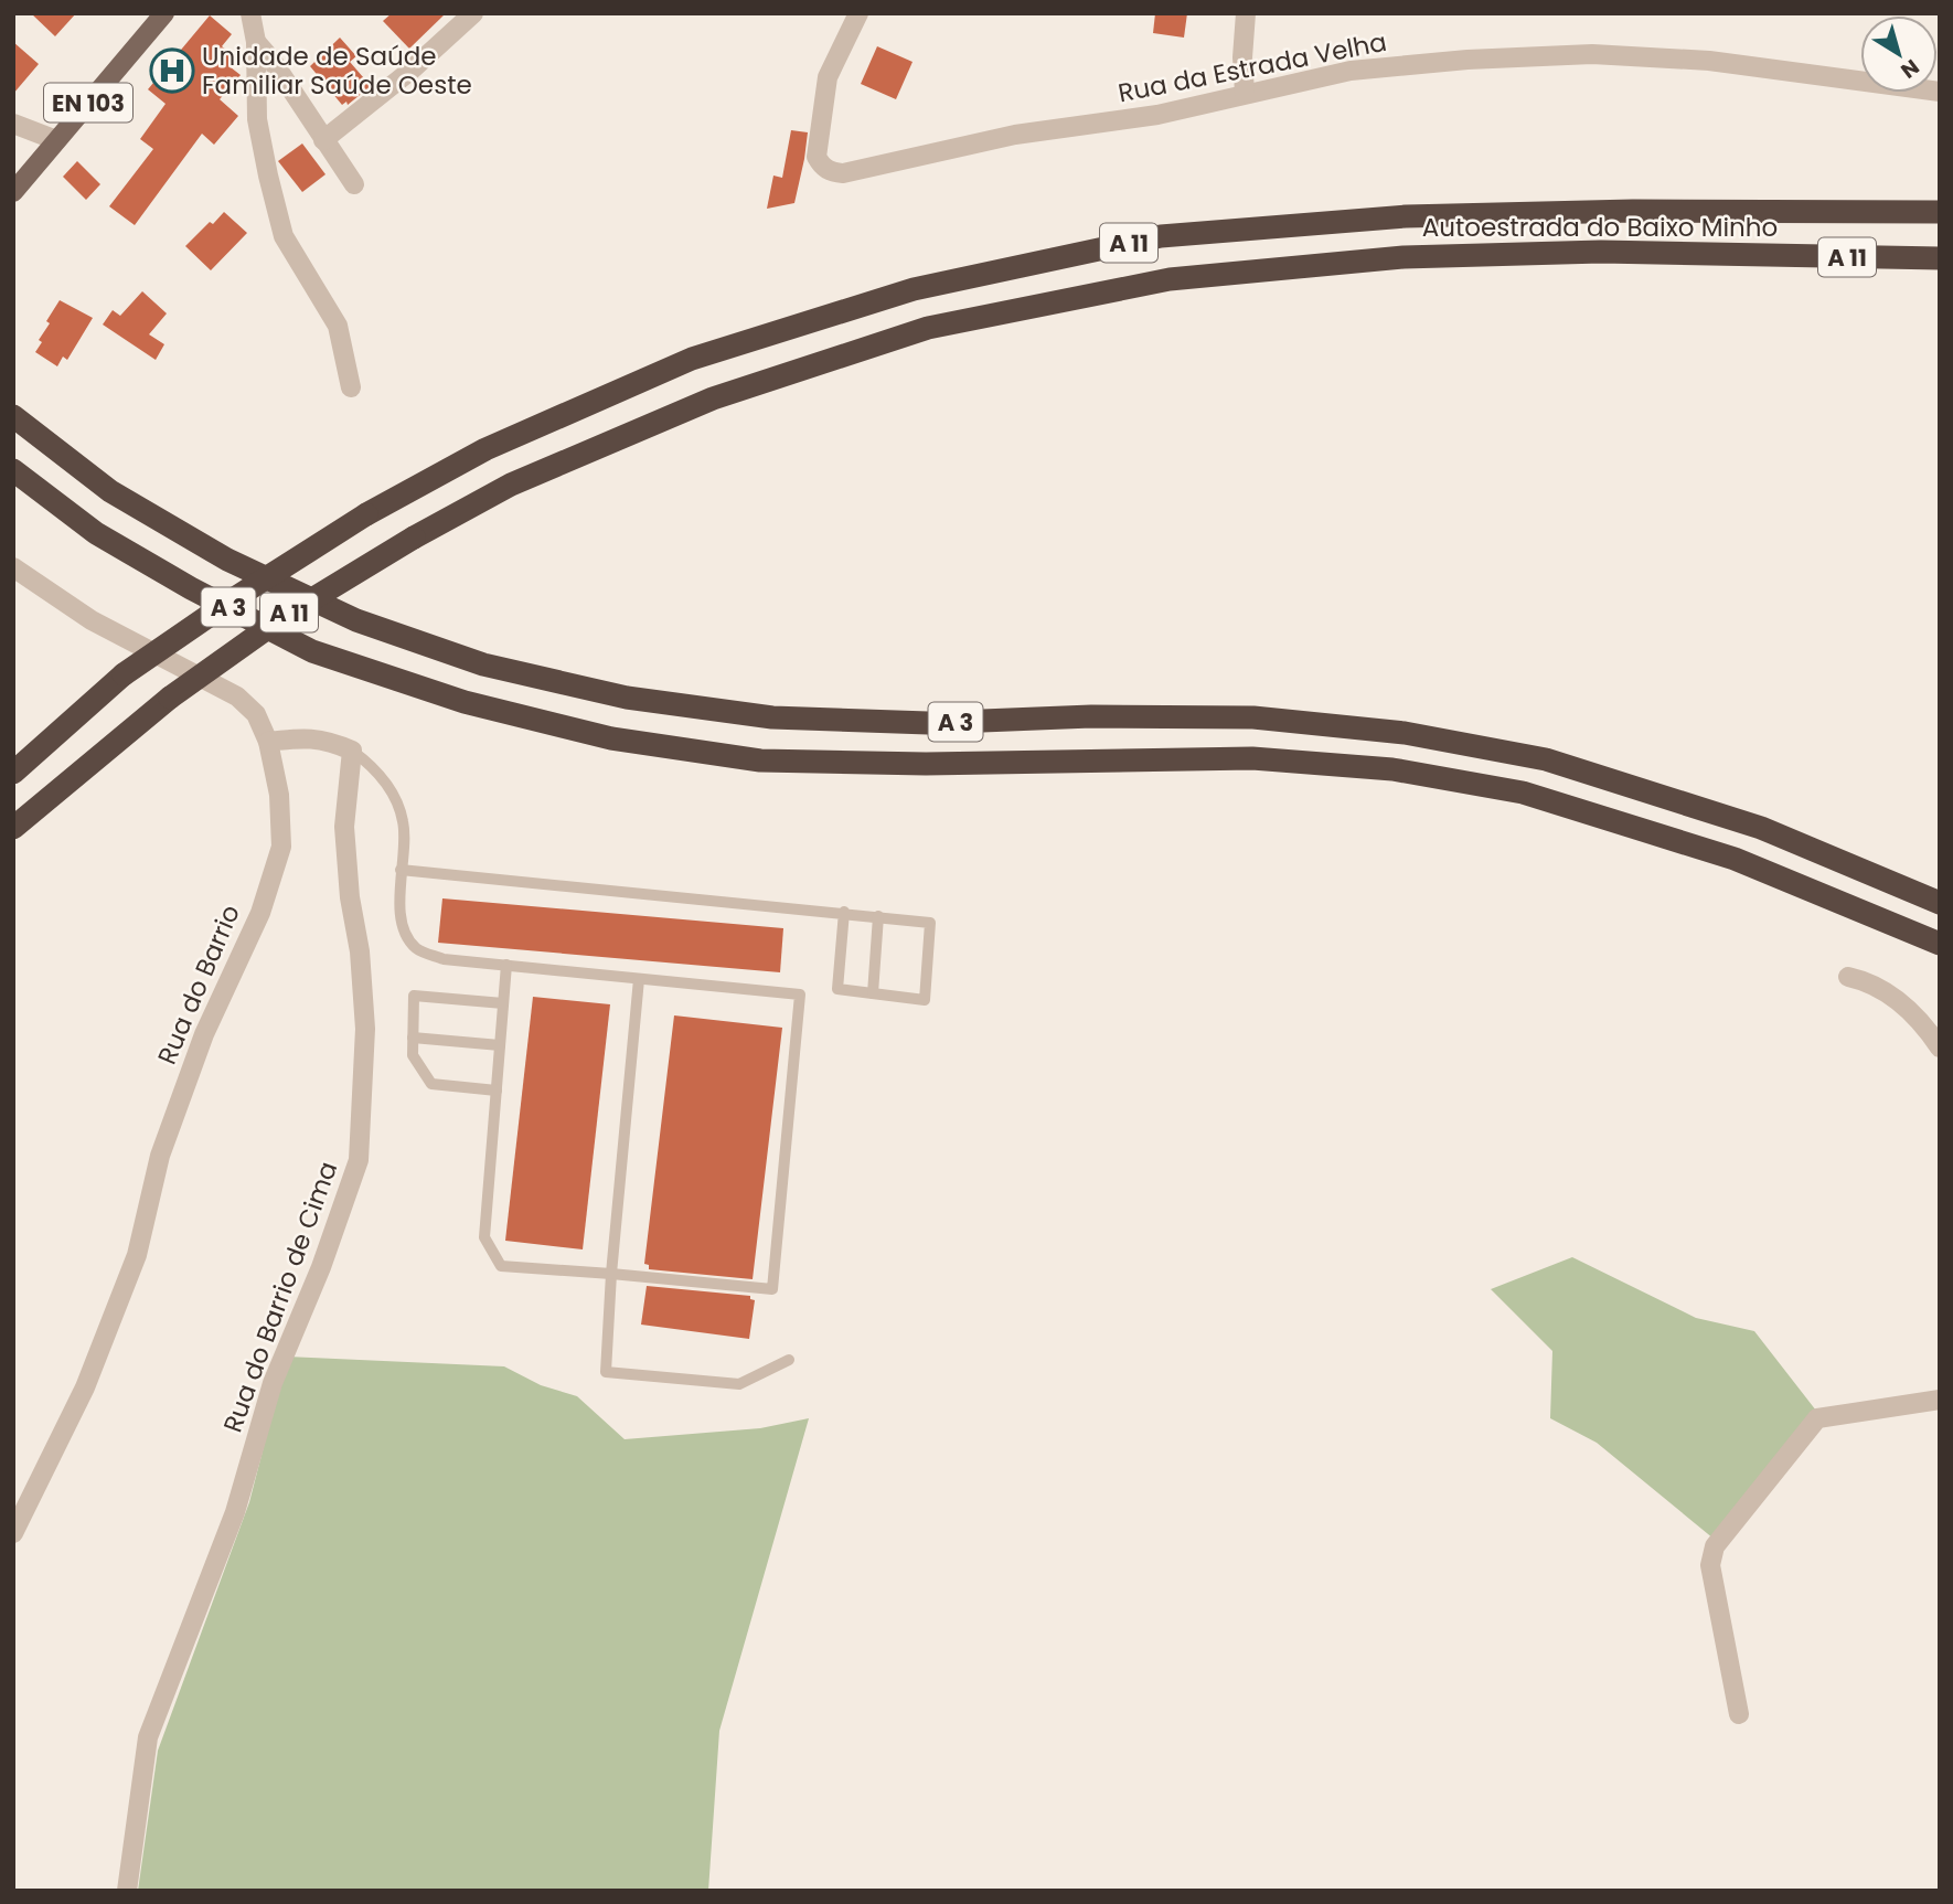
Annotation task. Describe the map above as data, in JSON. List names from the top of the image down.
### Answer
{
  "streets": {
    "highway": ["Autoestrada do Baixo Minho", "A 11", "A 3"],
    "main road": ["EN 103"],
    "street": ["Rua da Estrada Velha", "Rua do Barrio", "Rua do Barrio de Cima"]
  },
  "places": {
    "hospital": ["Unidade de Saúde Familiar Saúde Oeste"]
  },
  "north": "bottom right"
}
